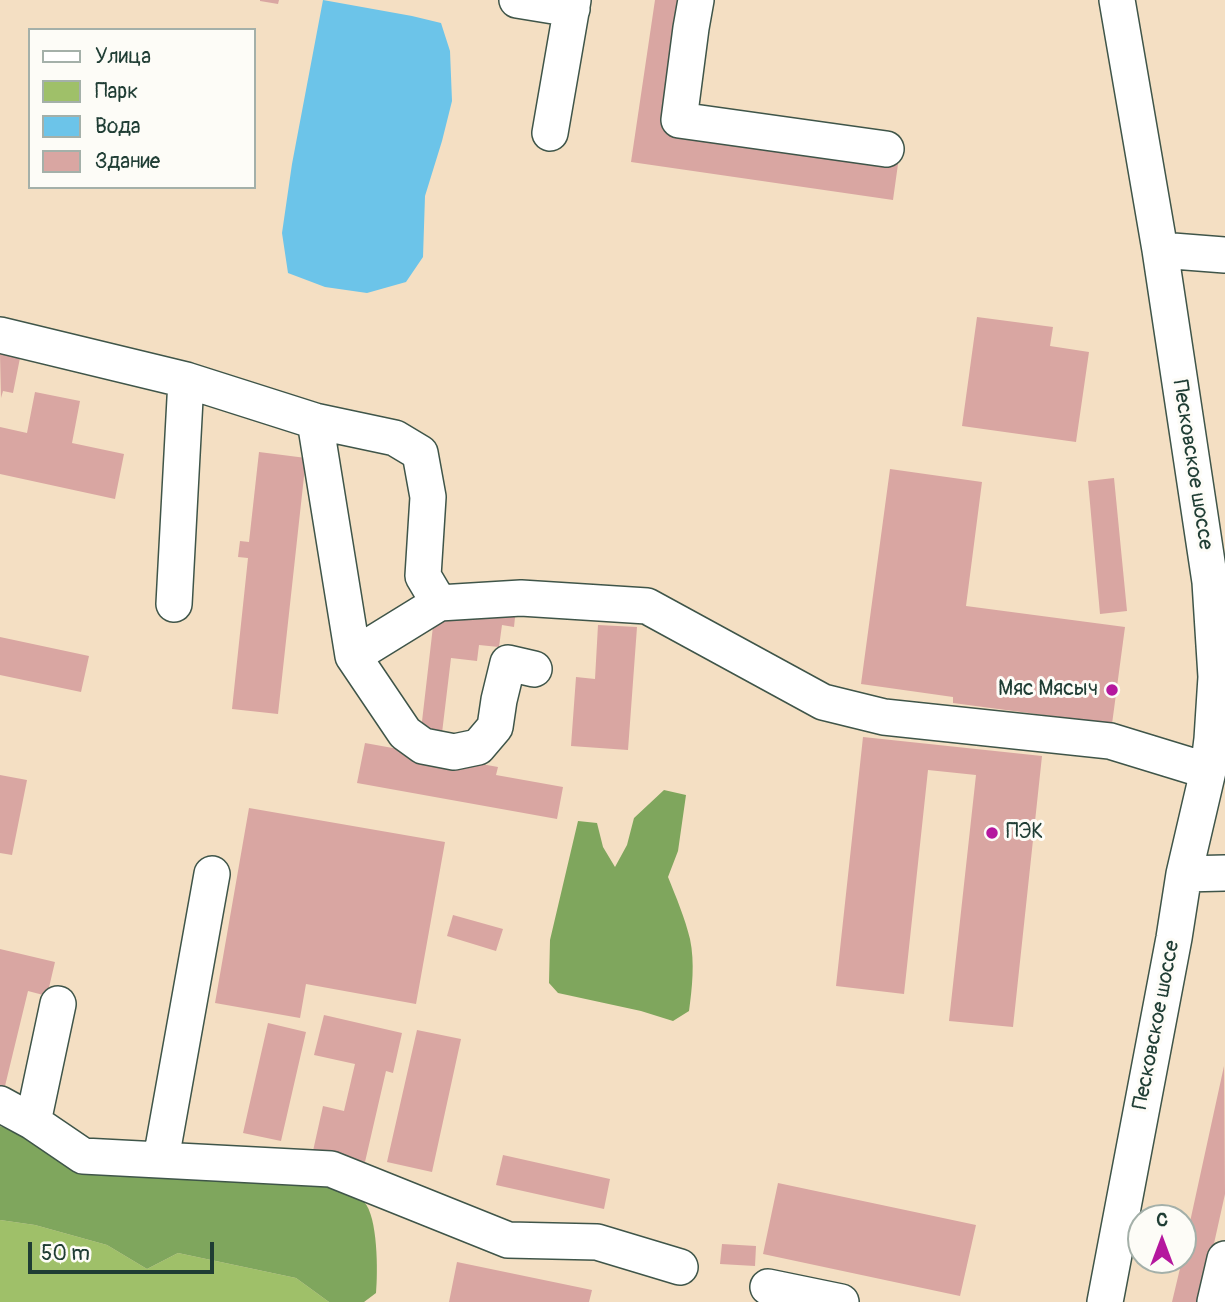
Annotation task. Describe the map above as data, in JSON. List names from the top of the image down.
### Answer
{
  "streets": {
    "street": ["Песковское шоссе"]
  },
  "places": ["Мяс Мясыч", "ПЭК"],
  "legend": [
    "Улица",
    "Парк",
    "Вода",
    "Здание"
  ],
  "scale_bar": "50 m",
  "north": "top"
}
